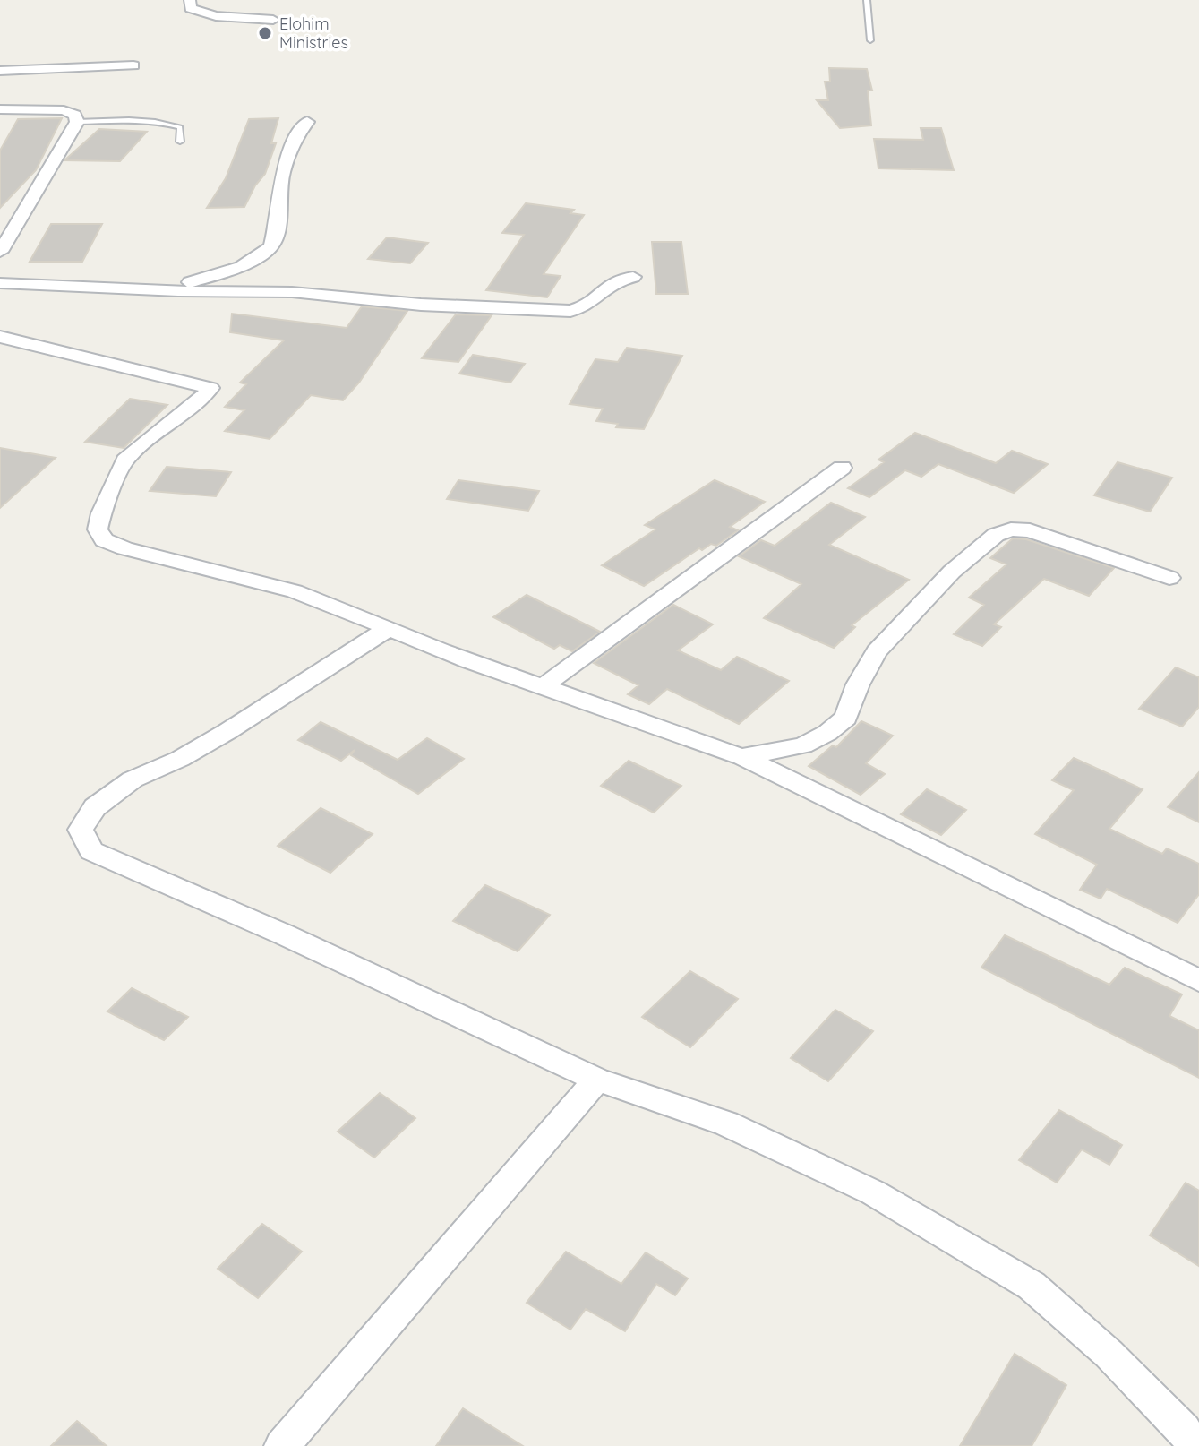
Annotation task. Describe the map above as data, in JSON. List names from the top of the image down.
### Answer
{
  "places": ["Elohim Ministries"]
}
